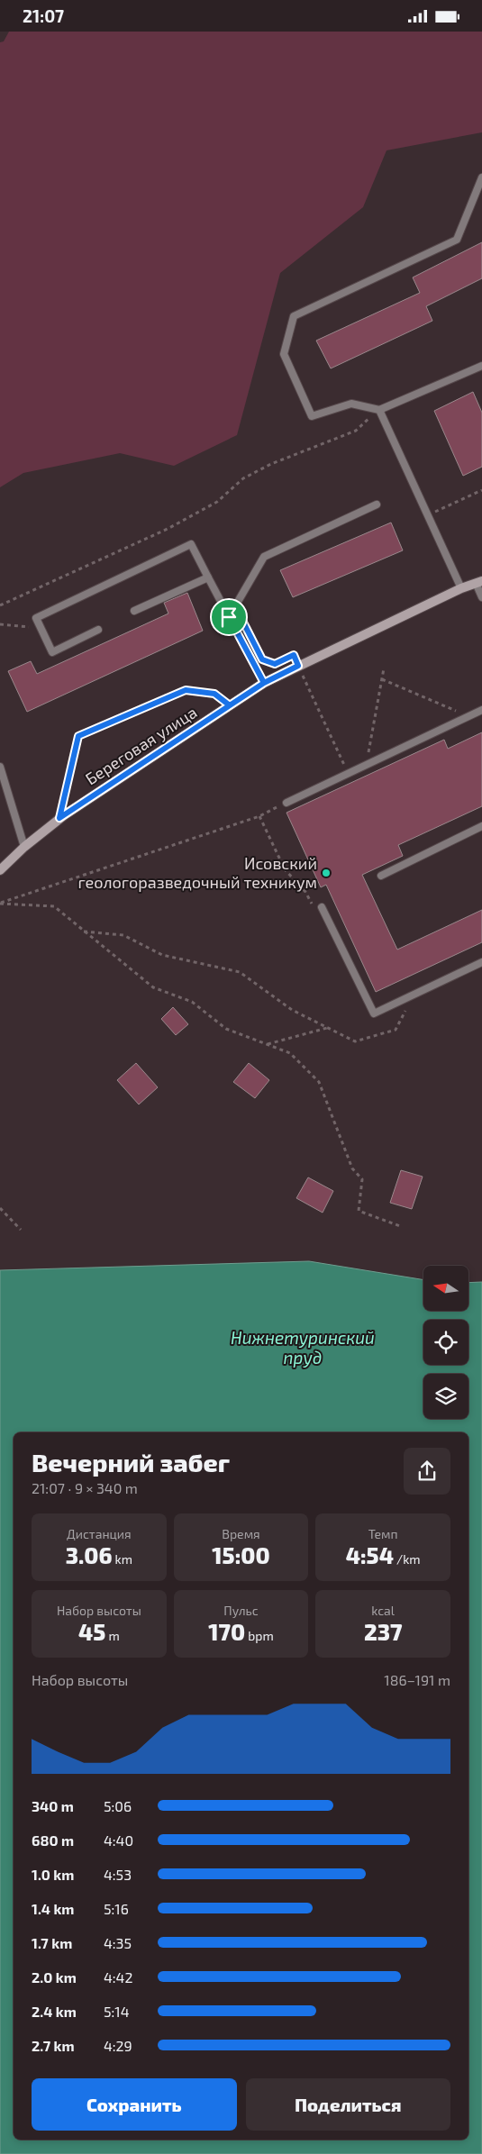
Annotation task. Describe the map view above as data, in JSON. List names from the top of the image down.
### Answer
{
  "streets": {
    "street": ["Береговая улица"]
  },
  "water": ["Нижнетуринский пруд"],
  "places": ["Исовский геологоразведочный техникум"],
  "north": "left",
  "page": {
    "status": "21:07",
    "heading": ["Вечерний забег", "21:07 · 9 × 340 m"],
    "stats": [
      ["Дистанция", "3.06 km"],
      ["Время", "15:00"],
      ["Темп", "4:54 /km"],
      ["Набор высоты", "45 m"],
      ["Пульс", "170 bpm"],
      ["kcal", "237"]
    ],
    "chart": ["Набор высоты", "186–191 m"],
    "list": [
      {
        "name": "340 m",
        "note": "5:06"
      },
      {
        "name": "680 m",
        "note": "4:40"
      },
      {
        "name": "1.0 km",
        "note": "4:53"
      },
      {
        "name": "1.4 km",
        "note": "5:16"
      },
      {
        "name": "1.7 km",
        "note": "4:35"
      },
      {
        "name": "2.0 km",
        "note": "4:42"
      },
      {
        "name": "2.4 km",
        "note": "5:14"
      },
      {
        "name": "2.7 km",
        "note": "4:29"
      }
    ],
    "buttons": ["Сохранить", "Поделиться"]
  }
}
